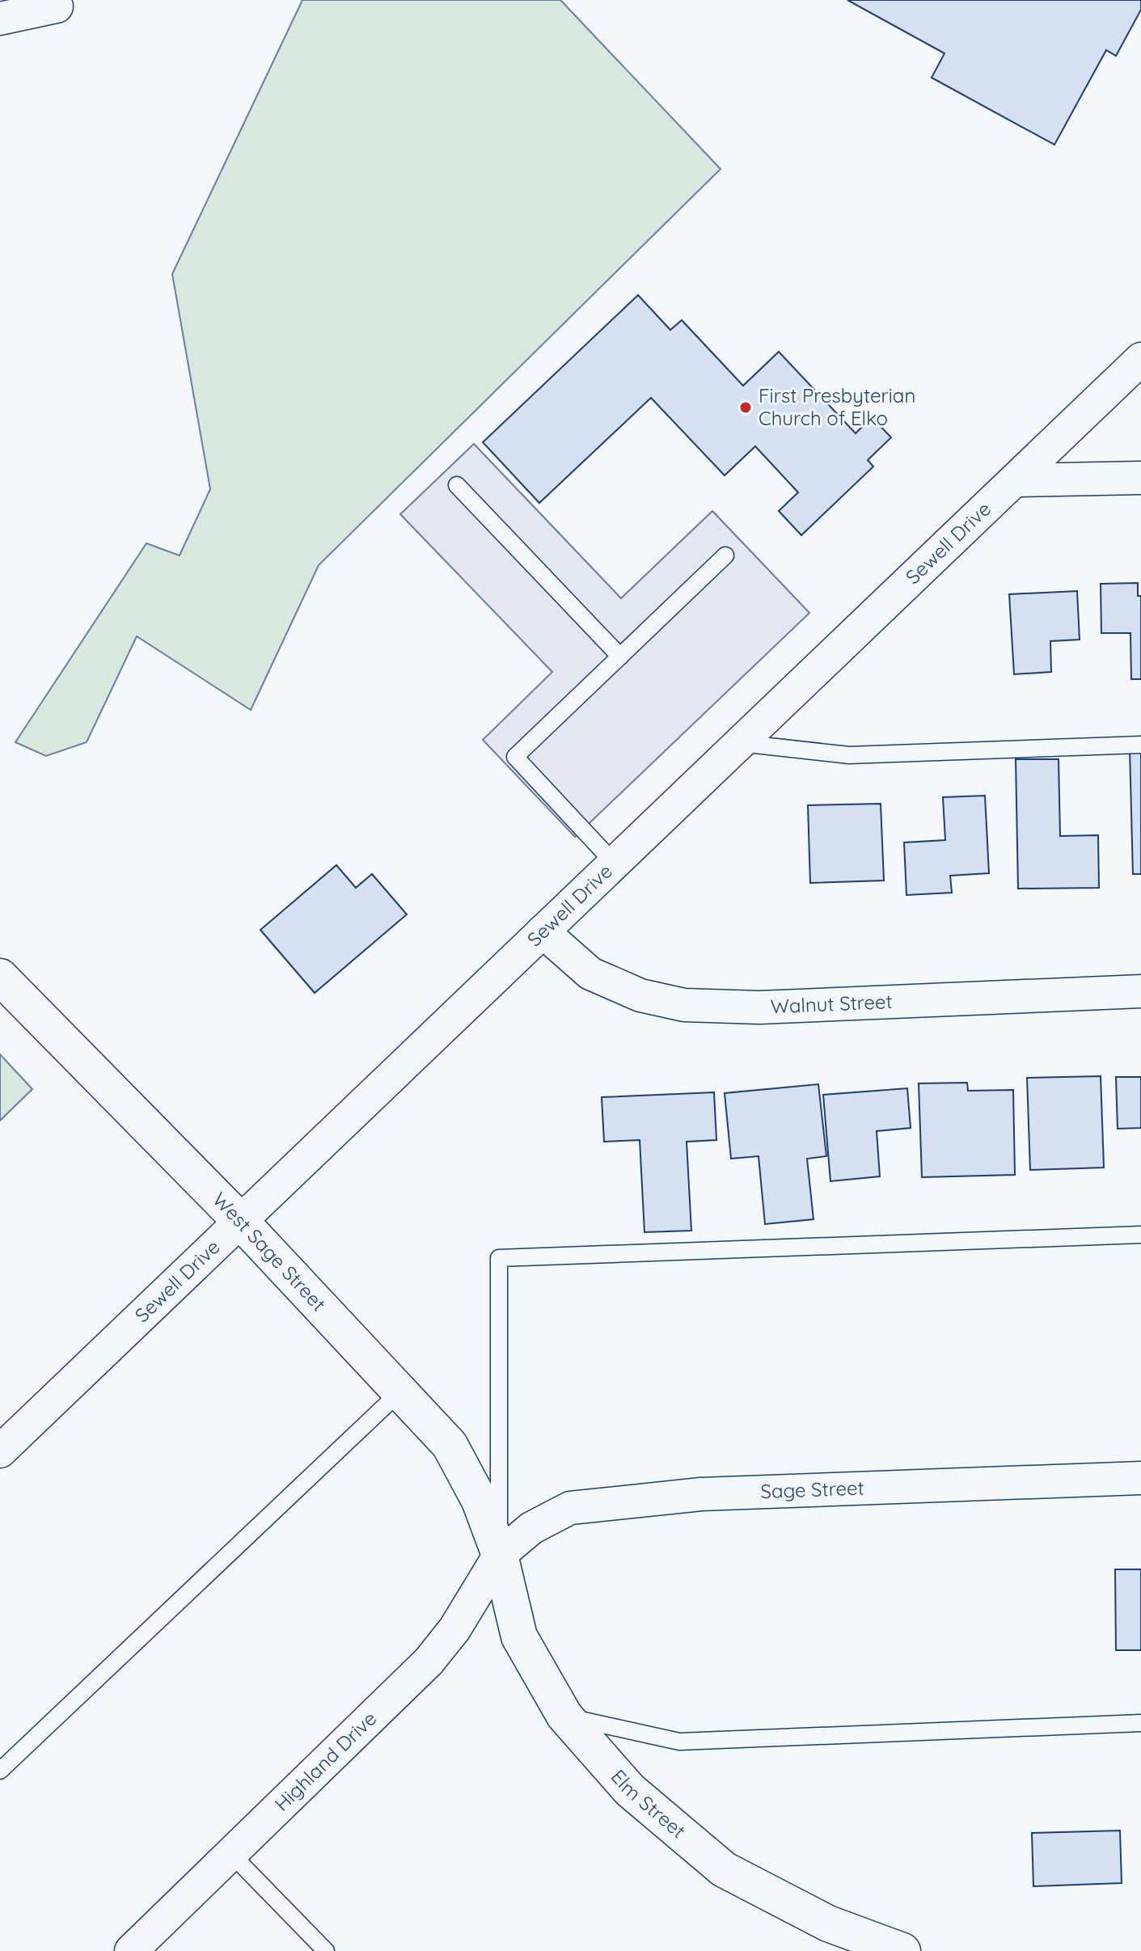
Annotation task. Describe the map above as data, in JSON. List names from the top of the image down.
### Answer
{
  "streets": {
    "street": [
      "Sewell Drive",
      "Walnut Street",
      "West Sage Street",
      "Sage Street",
      "Highland Drive",
      "Elm Street"
    ]
  },
  "crossings": [
    ["Sewell Drive", "Walnut Street"],
    ["Sewell Drive", "West Sage Street"],
    ["West Sage Street", "Sage Street"],
    ["West Sage Street", "Highland Drive"],
    ["West Sage Street", "Elm Street"],
    ["Sage Street", "Highland Drive"],
    ["Sage Street", "Elm Street"],
    ["Highland Drive", "Elm Street"]
  ],
  "places": ["First Presbyterian Church of Elko"]
}
